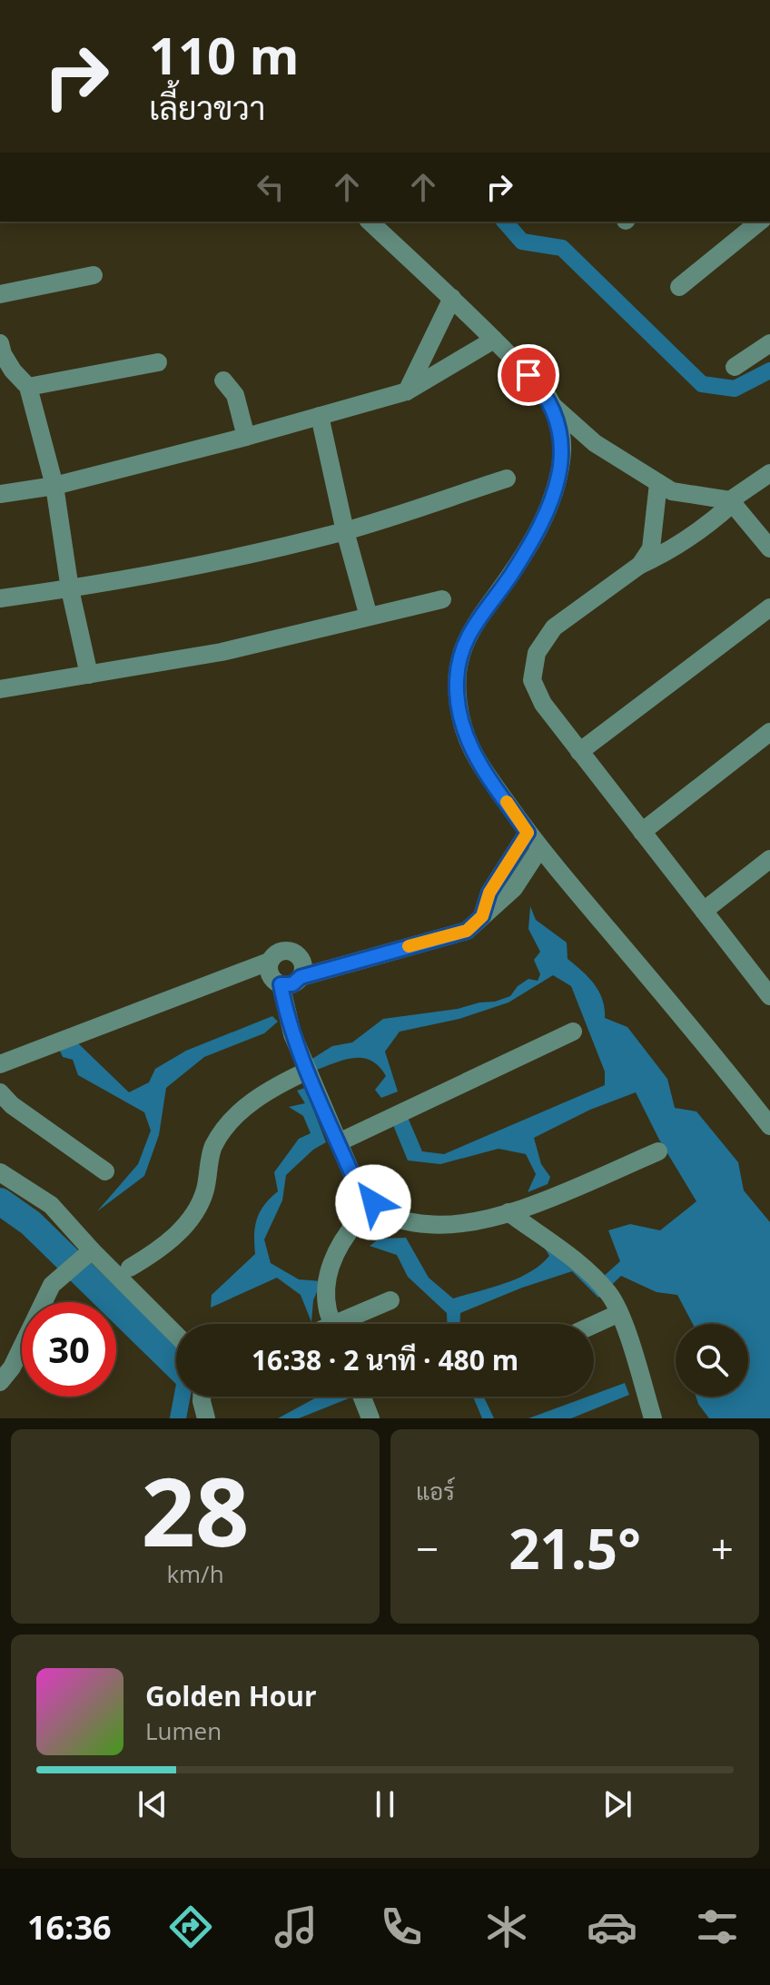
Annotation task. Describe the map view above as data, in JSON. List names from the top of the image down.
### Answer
{
  "page": {
    "turn": ["110 m", "เลี้ยวขวา"],
    "limit": "30",
    "trip": "16:38 · 2 นาที · 480 m",
    "tile": [
      ["28", "km/h"],
      "แอร์"
    ],
    "heat": ["−", "21.5°", "+"],
    "song": ["Golden Hour", "Lumen"],
    "tabs": "16:36"
  }
}
